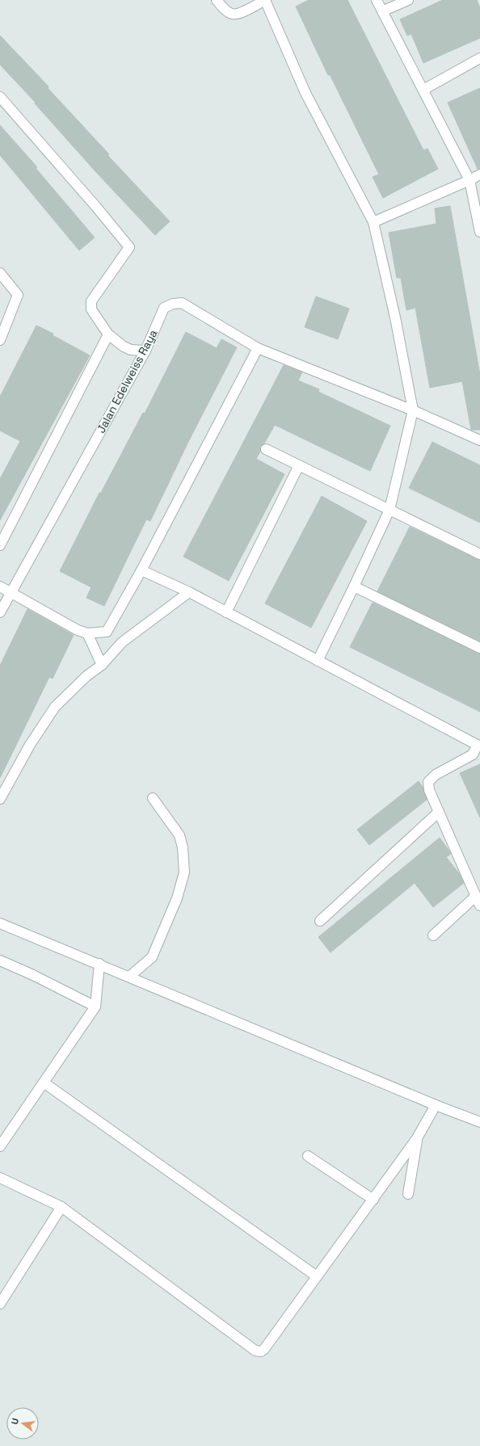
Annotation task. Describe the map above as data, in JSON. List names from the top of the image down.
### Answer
{
  "streets": {
    "street": ["Jalan Edelweiss Raya"]
  },
  "north": "left"
}
